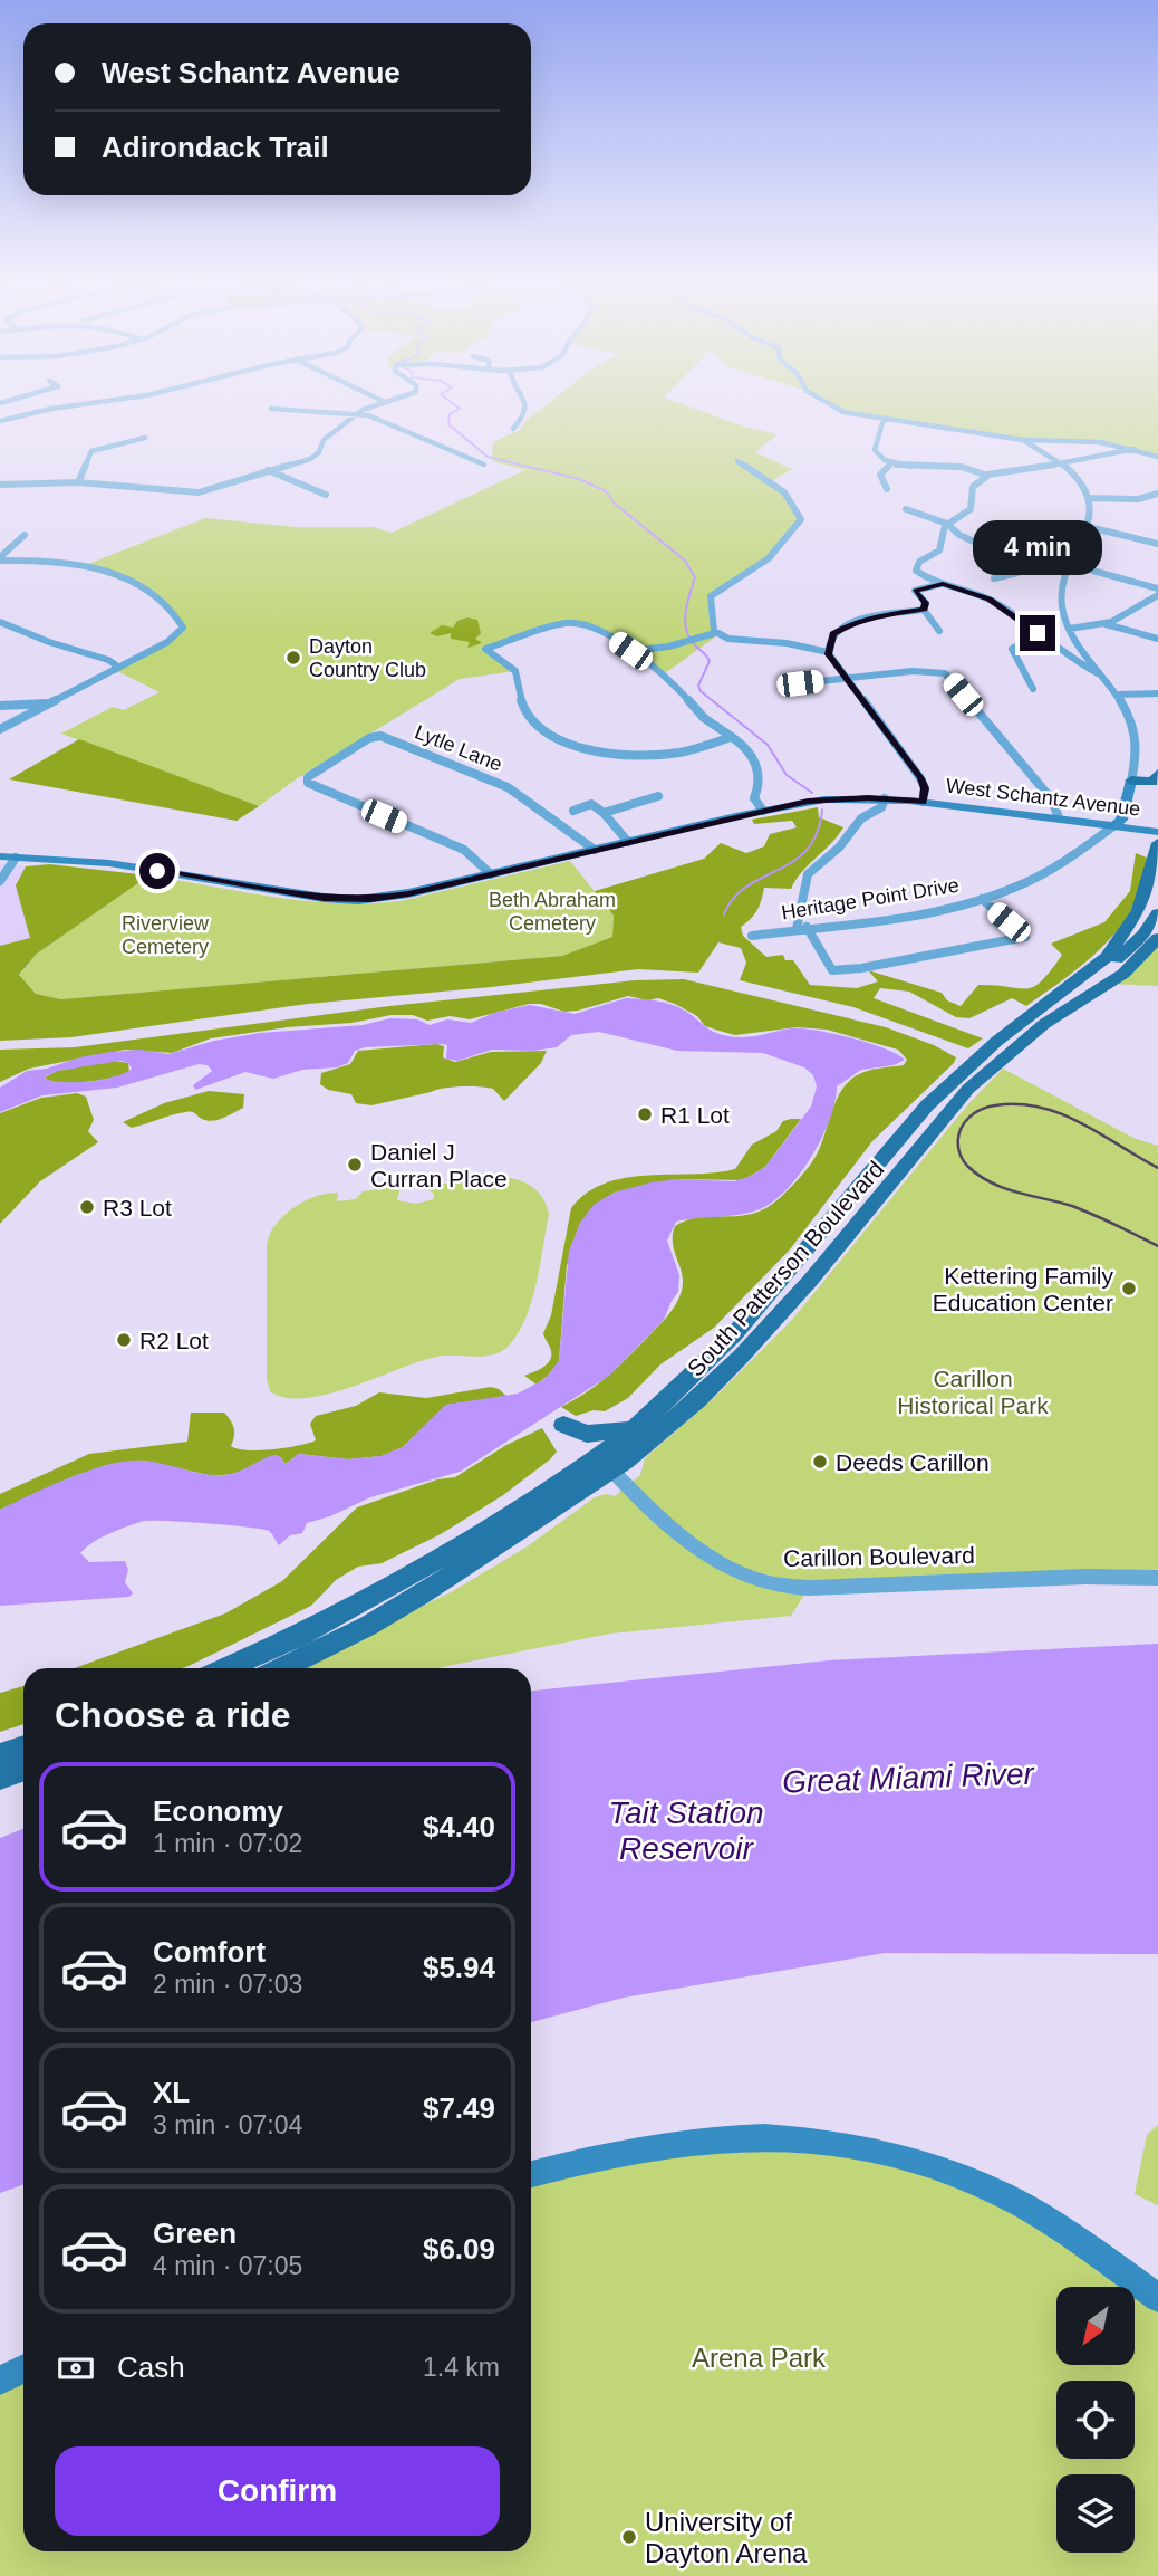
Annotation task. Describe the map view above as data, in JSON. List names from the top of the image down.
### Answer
{
  "streets": {
    "main road": ["West Schantz Avenue", "South Patterson Boulevard"],
    "street": ["Lytle Lane", "Heritage Point Drive", "Carillon Boulevard"]
  },
  "crossings": [
    ["Lytle Lane", "West Schantz Avenue"],
    ["West Schantz Avenue", "Heritage Point Drive"],
    ["West Schantz Avenue", "South Patterson Boulevard"],
    ["South Patterson Boulevard", "Carillon Boulevard"]
  ],
  "water": ["Great Miami River", "Tait Station Reservoir"],
  "parks": [
    "Beth Abraham Cemetery",
    "Riverview Cemetery",
    "Carillon Historical Park",
    "Arena Park"
  ],
  "places": [
    "Dayton Country Club",
    "R1 Lot",
    "Daniel J Curran Place",
    "R3 Lot",
    "Kettering Family Education Center",
    "R2 Lot",
    "Deeds Carillon",
    "University of Dayton Arena"
  ],
  "north": "bottom left",
  "page": {
    "banner": ["West Schantz Avenue", "Adirondack Trail"],
    "bubble": "4 min",
    "heading": "Choose a ride",
    "list": [
      {
        "name": "Economy",
        "note": "1 min · 07:02",
        "value": "$4.40"
      },
      {
        "name": "Comfort",
        "note": "2 min · 07:03",
        "value": "$5.94"
      },
      {
        "name": "XL",
        "note": "3 min · 07:04",
        "value": "$7.49"
      },
      {
        "name": "Green",
        "note": "4 min · 07:05",
        "value": "$6.09"
      }
    ],
    "pay": ["Cash", "1.4 km"],
    "buttons": "Confirm"
  }
}
